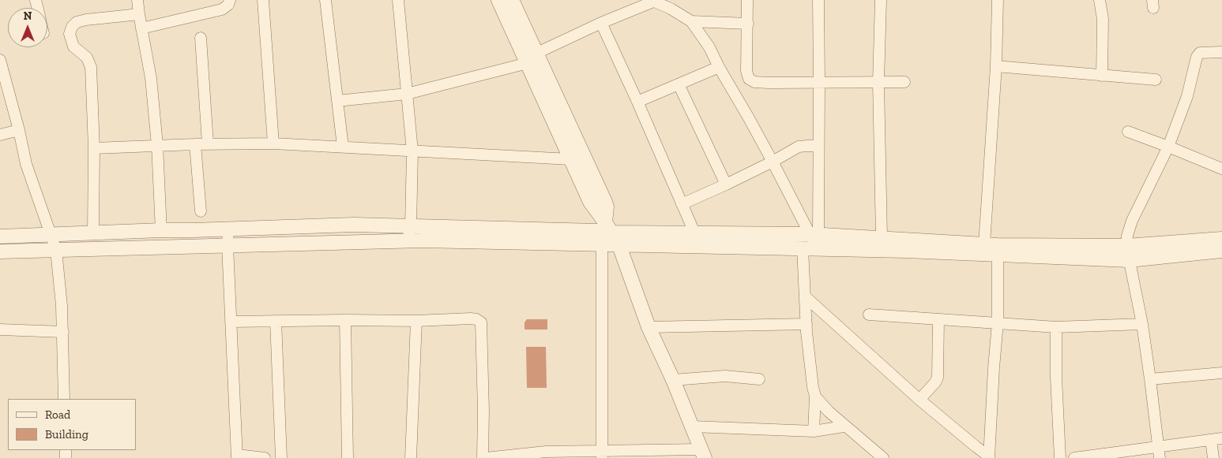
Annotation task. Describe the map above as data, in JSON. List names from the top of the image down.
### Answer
{
  "legend": ["Road", "Building"],
  "north": "top"
}
